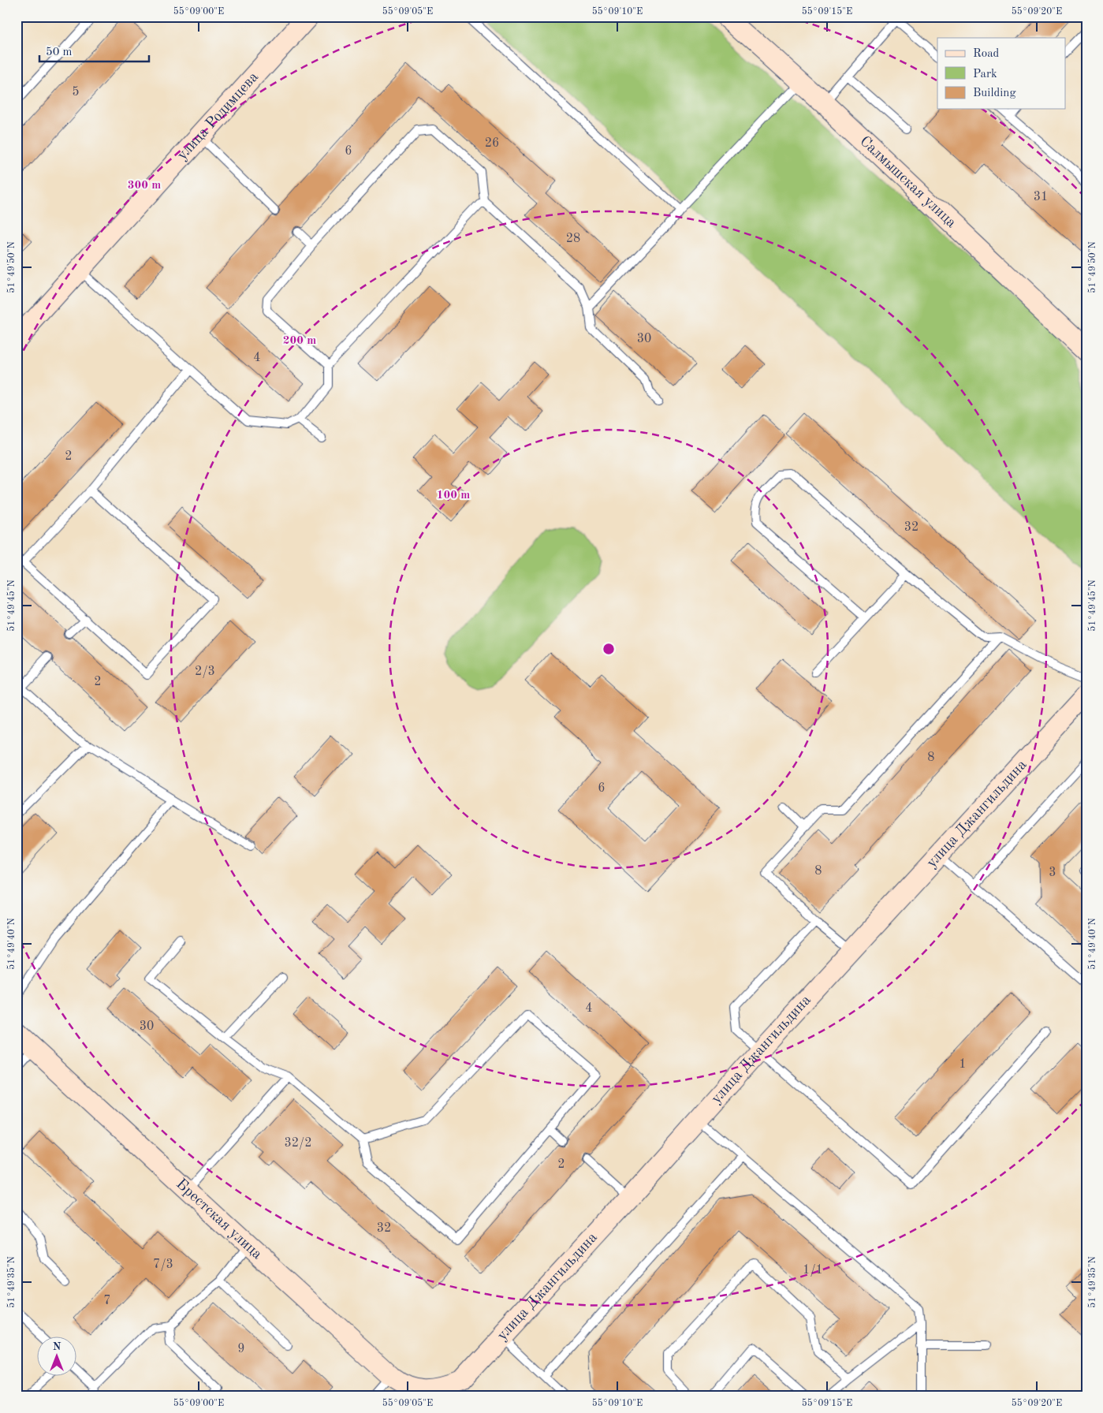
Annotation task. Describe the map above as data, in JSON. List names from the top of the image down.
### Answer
{
  "streets": {
    "main road": [
      "улица Родимцева",
      "Салмышская улица",
      "улица Джангильдина",
      "Брестская улица"
    ]
  },
  "crossings": [
    ["улица Джангильдина", "Брестская улица"]
  ],
  "house_numbers": [
    "5",
    "26",
    "6",
    "31",
    "28",
    "30",
    "4",
    "2",
    "32",
    "2/3",
    "2",
    "8",
    "6",
    "8",
    "3",
    "4",
    "30",
    "1",
    "32/2",
    "2",
    "32",
    "7/3",
    "1/1",
    "7",
    "9"
  ],
  "legend": ["Road", "Park", "Building"],
  "scale_bar": "50 m",
  "north": "top",
  "coordinates": [
    "55°09'00\"E",
    "55°09'05\"E",
    "55°09'10\"E",
    "55°09'15\"E",
    "55°09'20\"E",
    "51°49'50\"N",
    "51°49'45\"N",
    "51°49'40\"N",
    "51°49'35\"N"
  ],
  "rings": ["300 m", "200 m", "100 m"]
}
